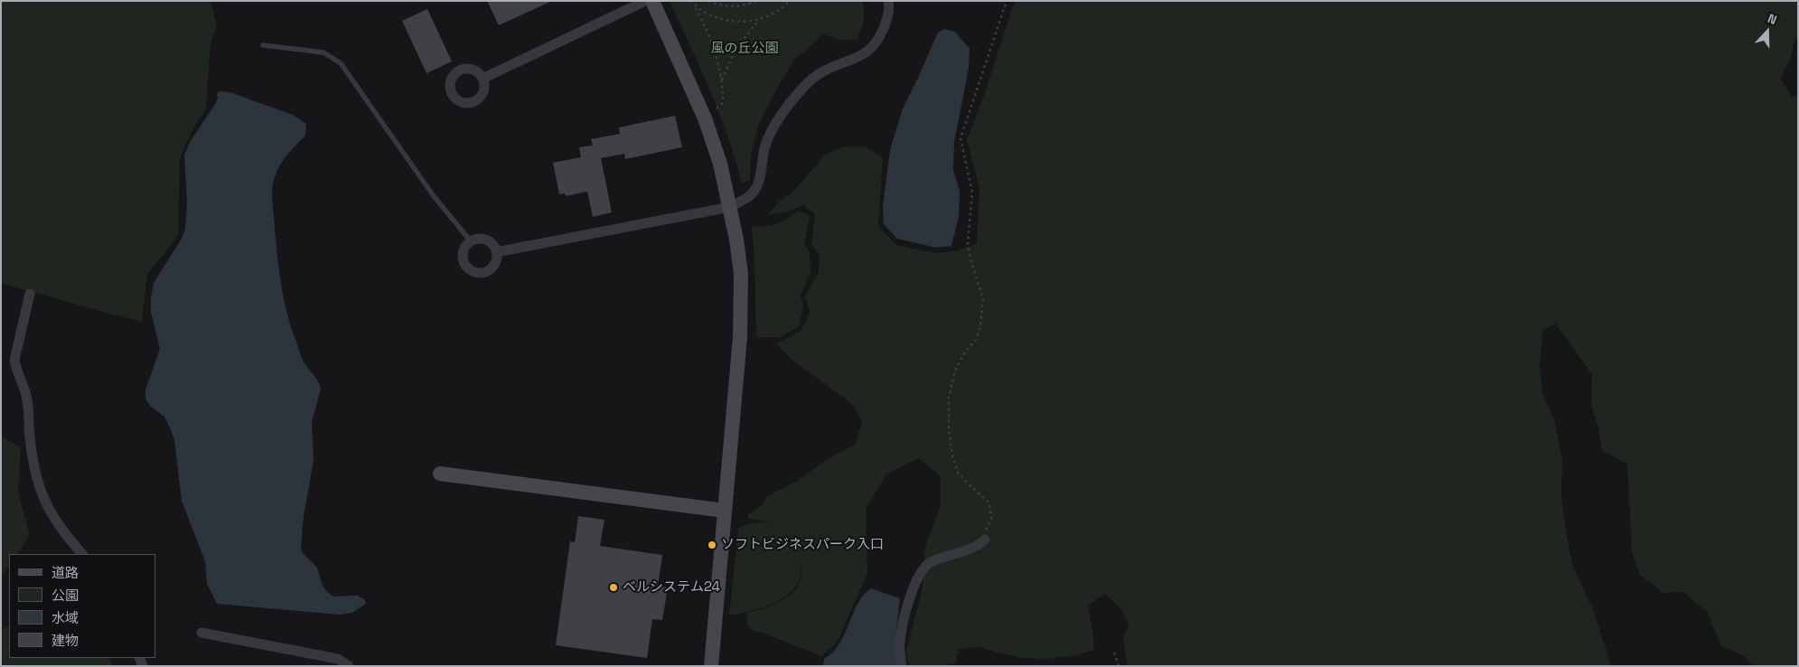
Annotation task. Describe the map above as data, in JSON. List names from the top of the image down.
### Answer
{
  "parks": ["風の丘公園"],
  "places": ["ソフトビジネスパーク入口", "ベルシステム24"],
  "legend": [
    "道路",
    "公園",
    "水域",
    "建物"
  ],
  "north": "top"
}
